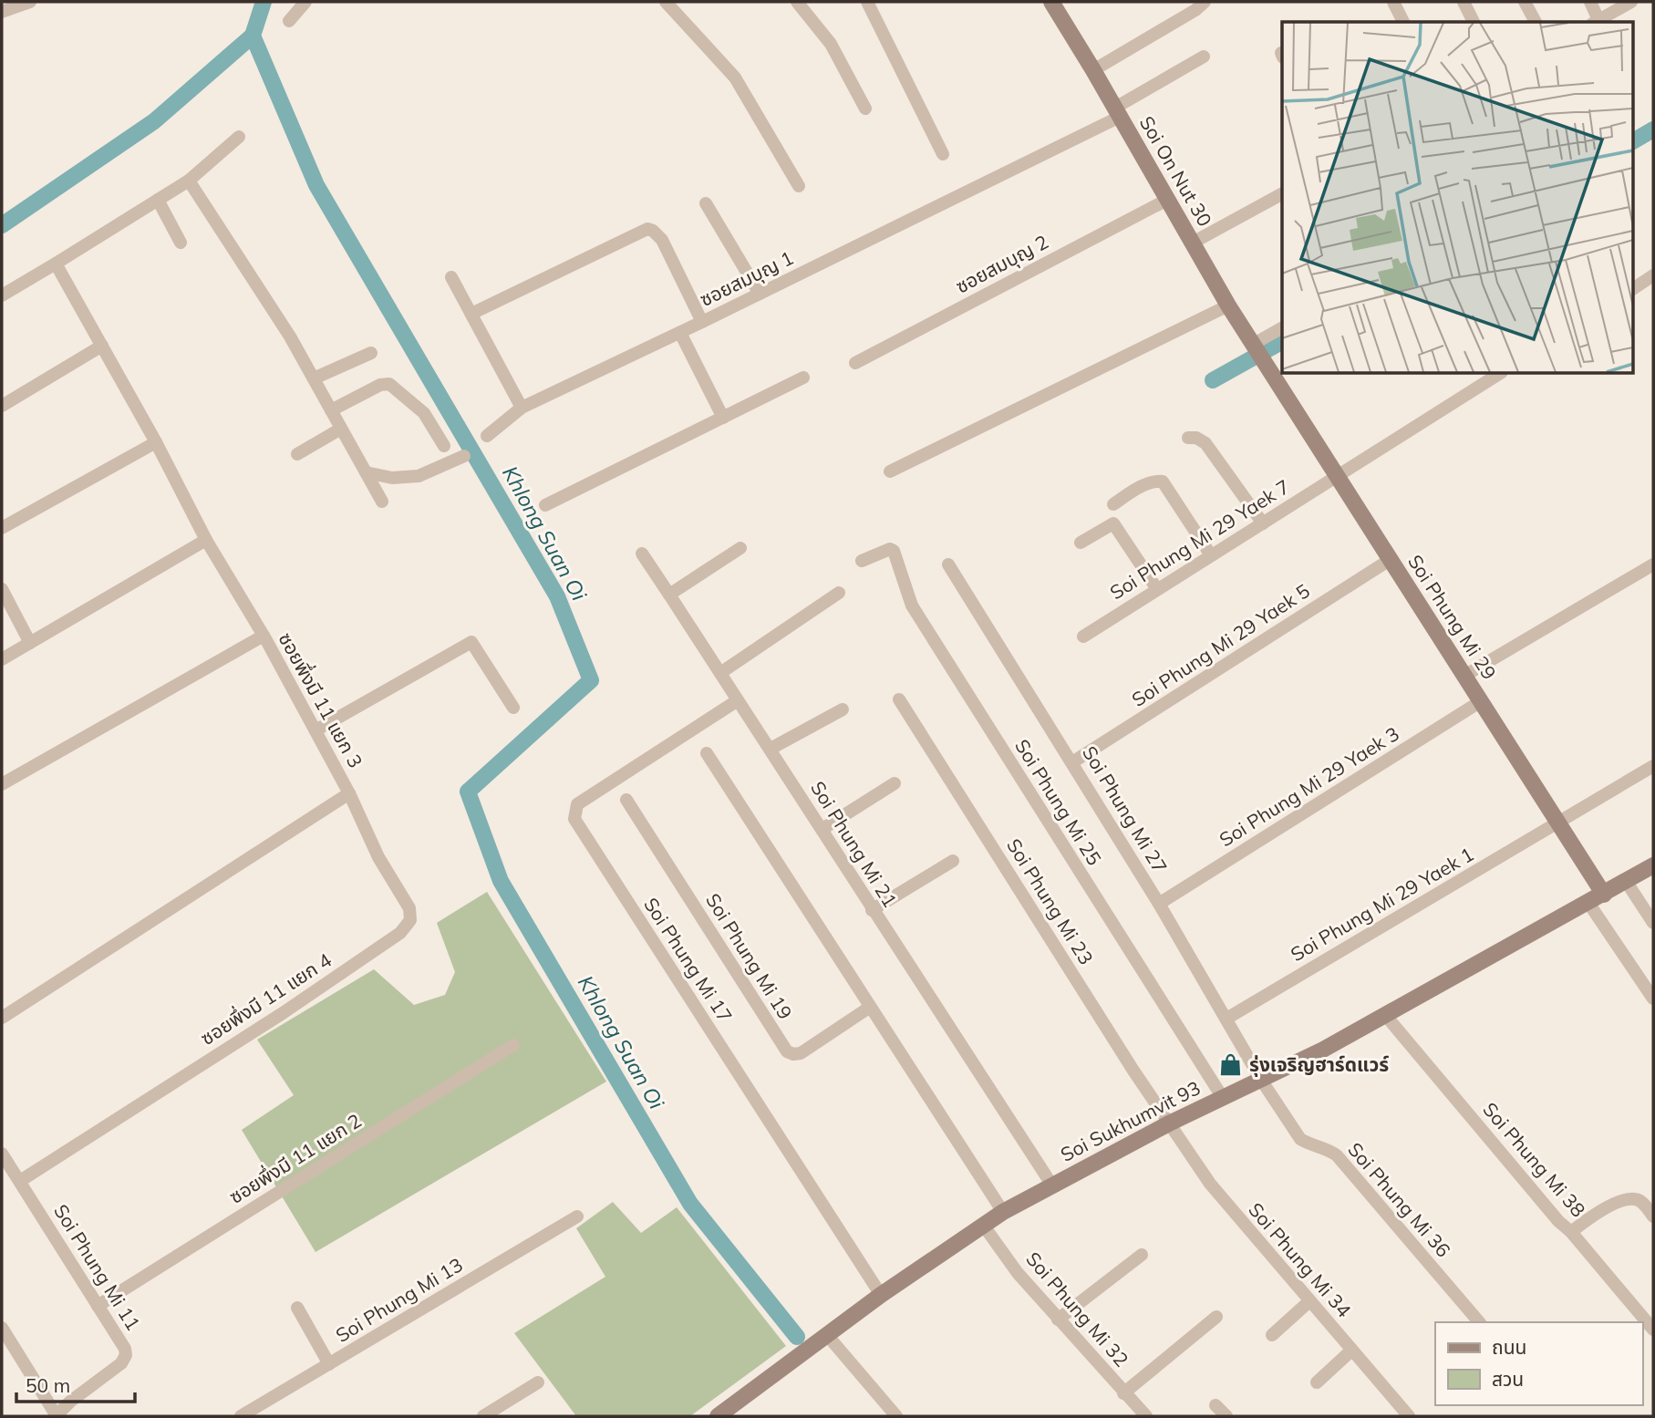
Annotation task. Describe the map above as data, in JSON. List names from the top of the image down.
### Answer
{
  "streets": {
    "street": [
      "Soi On Nut 30",
      "ซอยสมบุญ 2",
      "ซอยสมบุญ 1",
      "Soi Phung Mi 29 Yaek 7",
      "Soi Phung Mi 29",
      "Soi Phung Mi 29 Yaek 5",
      "ซอยพึ่งมี 11 แยก 3",
      "Soi Phung Mi 29 Yaek 3",
      "Soi Phung Mi 25",
      "Soi Phung Mi 27",
      "Soi Phung Mi 21",
      "Soi Phung Mi 23",
      "Soi Phung Mi 29 Yaek 1",
      "Soi Phung Mi 19",
      "Soi Phung Mi 17",
      "ซอยพึ่งมี 11 แยก 4",
      "Soi Sukhumvit 93",
      "ซอยพึ่งมี 11 แยก 2",
      "Soi Phung Mi 38",
      "Soi Phung Mi 36",
      "Soi Phung Mi 34",
      "Soi Phung Mi 11",
      "Soi Phung Mi 13",
      "Soi Phung Mi 32"
    ]
  },
  "crossings": [
    ["Soi On Nut 30", "ซอยสมบุญ 2"],
    ["Soi On Nut 30", "ซอยสมบุญ 1"],
    ["Soi On Nut 30", "Soi Phung Mi 29"],
    ["Soi Phung Mi 29 Yaek 7", "Soi Phung Mi 29"],
    ["Soi Phung Mi 29", "Soi Phung Mi 29 Yaek 5"],
    ["Soi Phung Mi 29", "Soi Phung Mi 29 Yaek 3"],
    ["Soi Phung Mi 29", "Soi Phung Mi 29 Yaek 1"],
    ["Soi Phung Mi 29", "Soi Sukhumvit 93"],
    ["Soi Phung Mi 29 Yaek 5", "Soi Phung Mi 27"],
    ["ซอยพึ่งมี 11 แยก 3", "ซอยพึ่งมี 11 แยก 4"],
    ["Soi Phung Mi 29 Yaek 3", "Soi Phung Mi 27"],
    ["Soi Phung Mi 25", "Soi Sukhumvit 93"],
    ["Soi Phung Mi 27", "Soi Phung Mi 29 Yaek 1"],
    ["Soi Phung Mi 27", "Soi Sukhumvit 93"],
    ["Soi Phung Mi 27", "Soi Phung Mi 36"],
    ["Soi Phung Mi 21", "Soi Phung Mi 17"],
    ["Soi Phung Mi 21", "Soi Sukhumvit 93"],
    ["Soi Phung Mi 23", "Soi Sukhumvit 93"],
    ["Soi Phung Mi 23", "Soi Phung Mi 34"],
    ["Soi Phung Mi 17", "Soi Sukhumvit 93"],
    ["ซอยพึ่งมี 11 แยก 4", "Soi Phung Mi 11"],
    ["Soi Sukhumvit 93", "Soi Phung Mi 38"],
    ["Soi Sukhumvit 93", "Soi Phung Mi 36"],
    ["Soi Sukhumvit 93", "Soi Phung Mi 34"],
    ["Soi Sukhumvit 93", "Soi Phung Mi 32"],
    ["ซอยพึ่งมี 11 แยก 2", "Soi Phung Mi 11"]
  ],
  "water": ["Khlong Suan Oi"],
  "places": {
    "shop": ["รุ่งเจริญฮาร์ดแวร์"]
  },
  "legend": ["ถนน", "สวน"],
  "scale_bar": "50 m"
}
